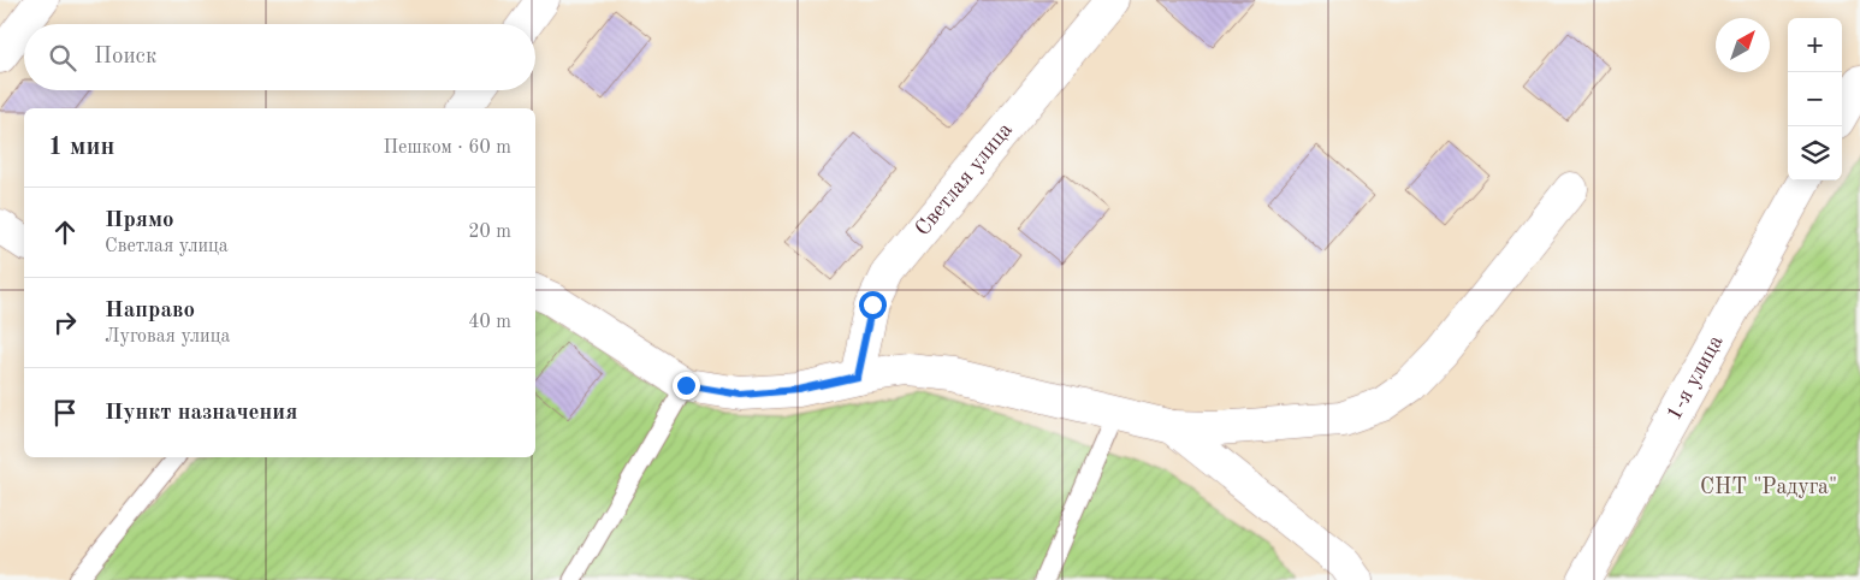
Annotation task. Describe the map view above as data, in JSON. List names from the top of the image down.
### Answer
{
  "streets": {
    "street": ["Светлая улица", "1-я улица"]
  },
  "parks": ["СНТ \"Радуга\""],
  "north": "top right",
  "page": {
    "map_buttons": ["+", "−"],
    "search": "Поиск",
    "heading": ["1 мин", "Пешком · 60 m"],
    "list": [
      ["Прямо", "Светлая улица", "20 m"],
      ["Направо", "Луговая улица", "40 m"],
      "Пункт назначения"
    ]
  }
}
